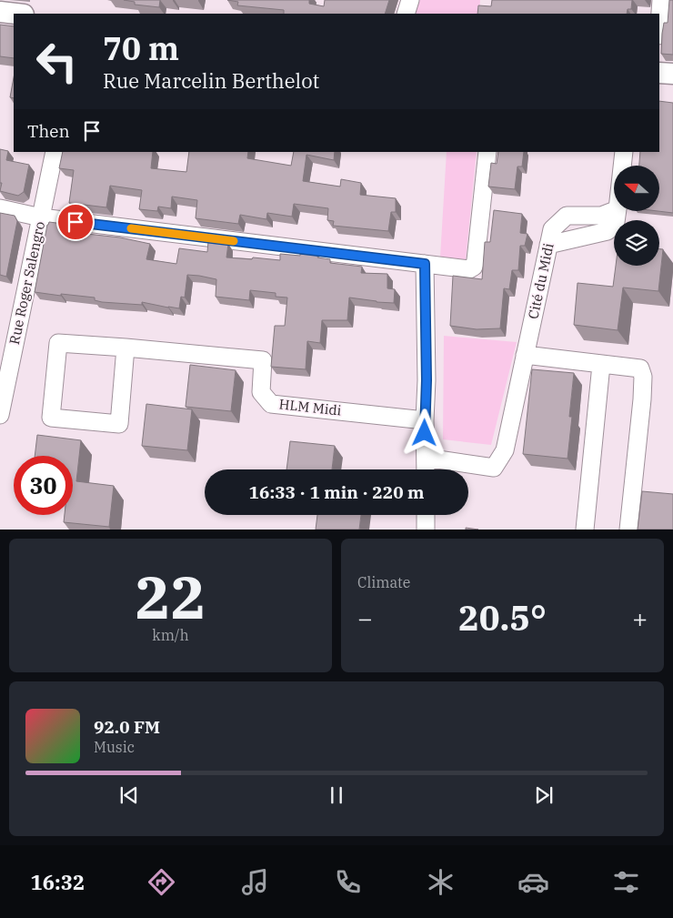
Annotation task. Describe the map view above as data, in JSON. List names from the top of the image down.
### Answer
{
  "streets": {
    "street": ["Cité du Midi", "Rue Roger Salengro", "HLM Midi"]
  },
  "north": "left",
  "page": {
    "turn": ["70 m", "Rue Marcelin Berthelot"],
    "then": "Then",
    "limit": "30",
    "trip": "16:33 · 1 min · 220 m",
    "tile": [
      ["22", "km/h"],
      "Climate"
    ],
    "heat": ["−", "20.5°", "+"],
    "song": ["92.0 FM", "Music"],
    "tabs": "16:32"
  }
}
